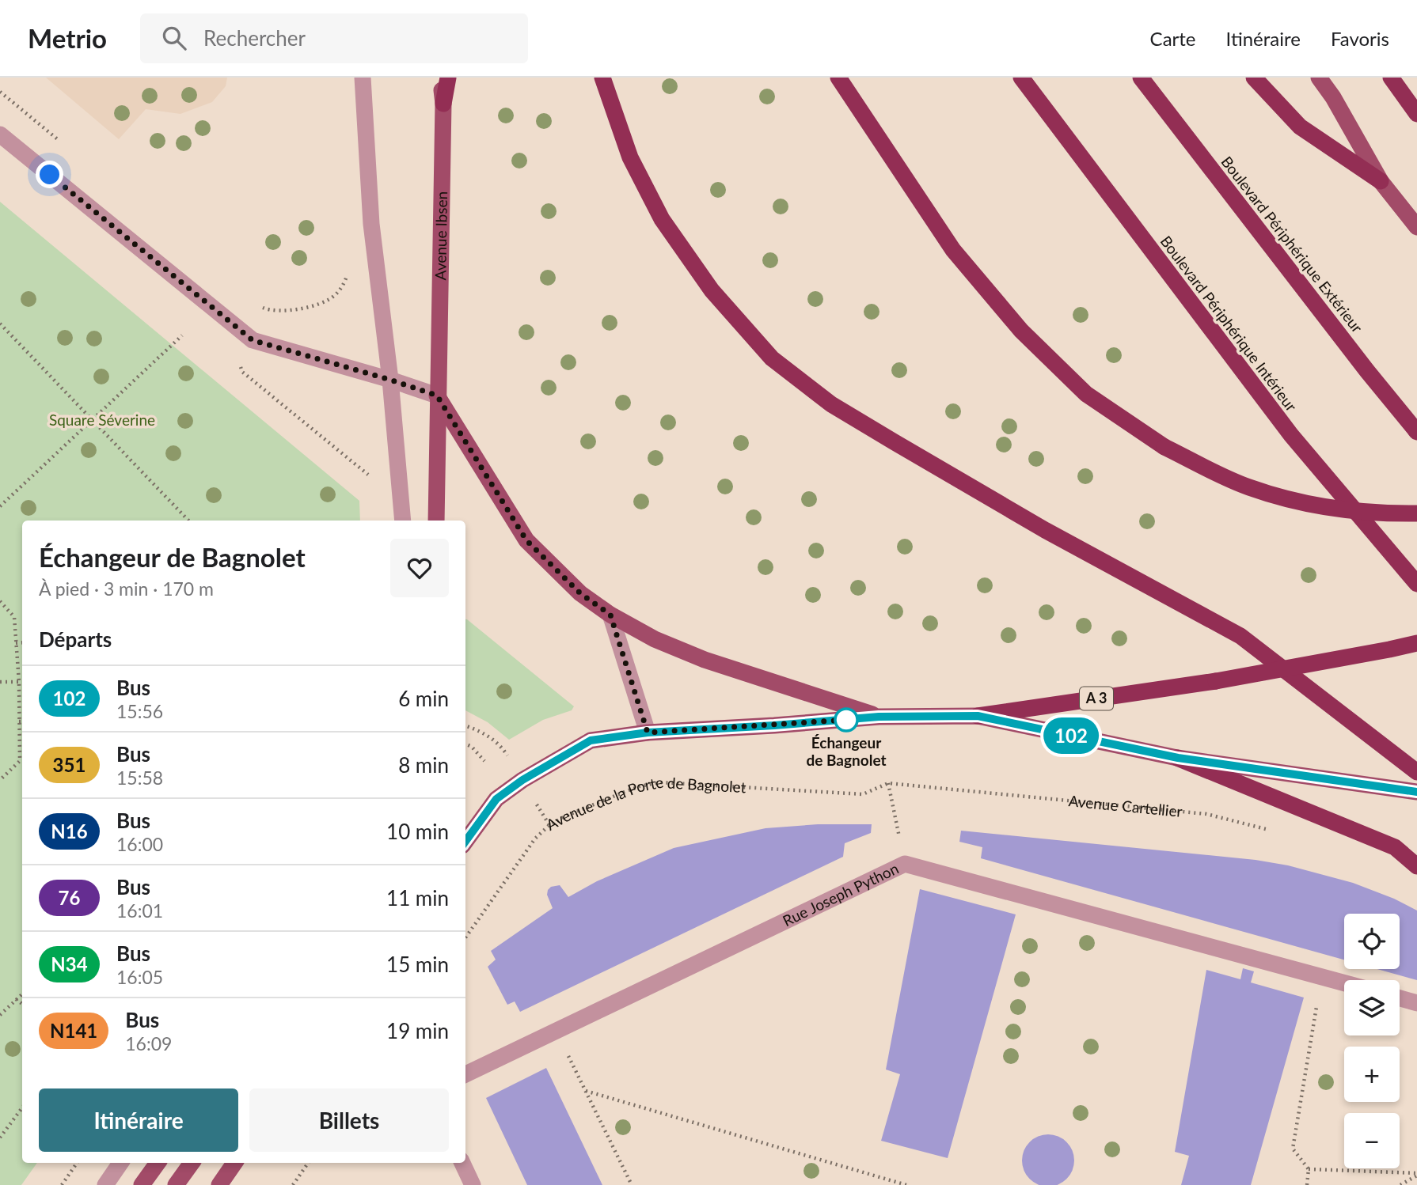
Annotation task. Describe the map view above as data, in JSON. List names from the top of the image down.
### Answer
{
  "streets": {
    "highway": ["Boulevard Périphérique Extérieur", "Boulevard Périphérique Intérieur", "A 3"],
    "main road": ["Avenue Ibsen"],
    "street": ["Rue Joseph Python"],
    "path": ["Avenue Cartellier", "Avenue de la Porte de Bagnolet"]
  },
  "crossings": [
    ["Avenue Cartellier", "Avenue de la Porte de Bagnolet"]
  ],
  "parks": ["Square Séverine"],
  "places": ["Échangeur de Bagnolet"],
  "lines": ["bus line 102"],
  "page": {
    "header": "Metrio",
    "search": "Rechercher",
    "nav": ["Carte", "Itinéraire", "Favoris"],
    "on_map": "102",
    "heading": [
      ["Échangeur de Bagnolet", "À pied · 3 min · 170 m"],
      "Départs"
    ],
    "list": [
      {
        "mark": "102",
        "name": "Bus",
        "note": "15:56",
        "value": "6 min"
      },
      {
        "mark": "351",
        "name": "Bus",
        "note": "15:58",
        "value": "8 min"
      },
      {
        "mark": "N16",
        "name": "Bus",
        "note": "16:00",
        "value": "10 min"
      },
      {
        "mark": "76",
        "name": "Bus",
        "note": "16:01",
        "value": "11 min"
      },
      {
        "mark": "N34",
        "name": "Bus",
        "note": "16:05",
        "value": "15 min"
      },
      {
        "mark": "N141",
        "name": "Bus",
        "note": "16:09",
        "value": "19 min"
      }
    ],
    "map_buttons": ["+", "−"],
    "buttons": ["Itinéraire", "Billets"]
  }
}
